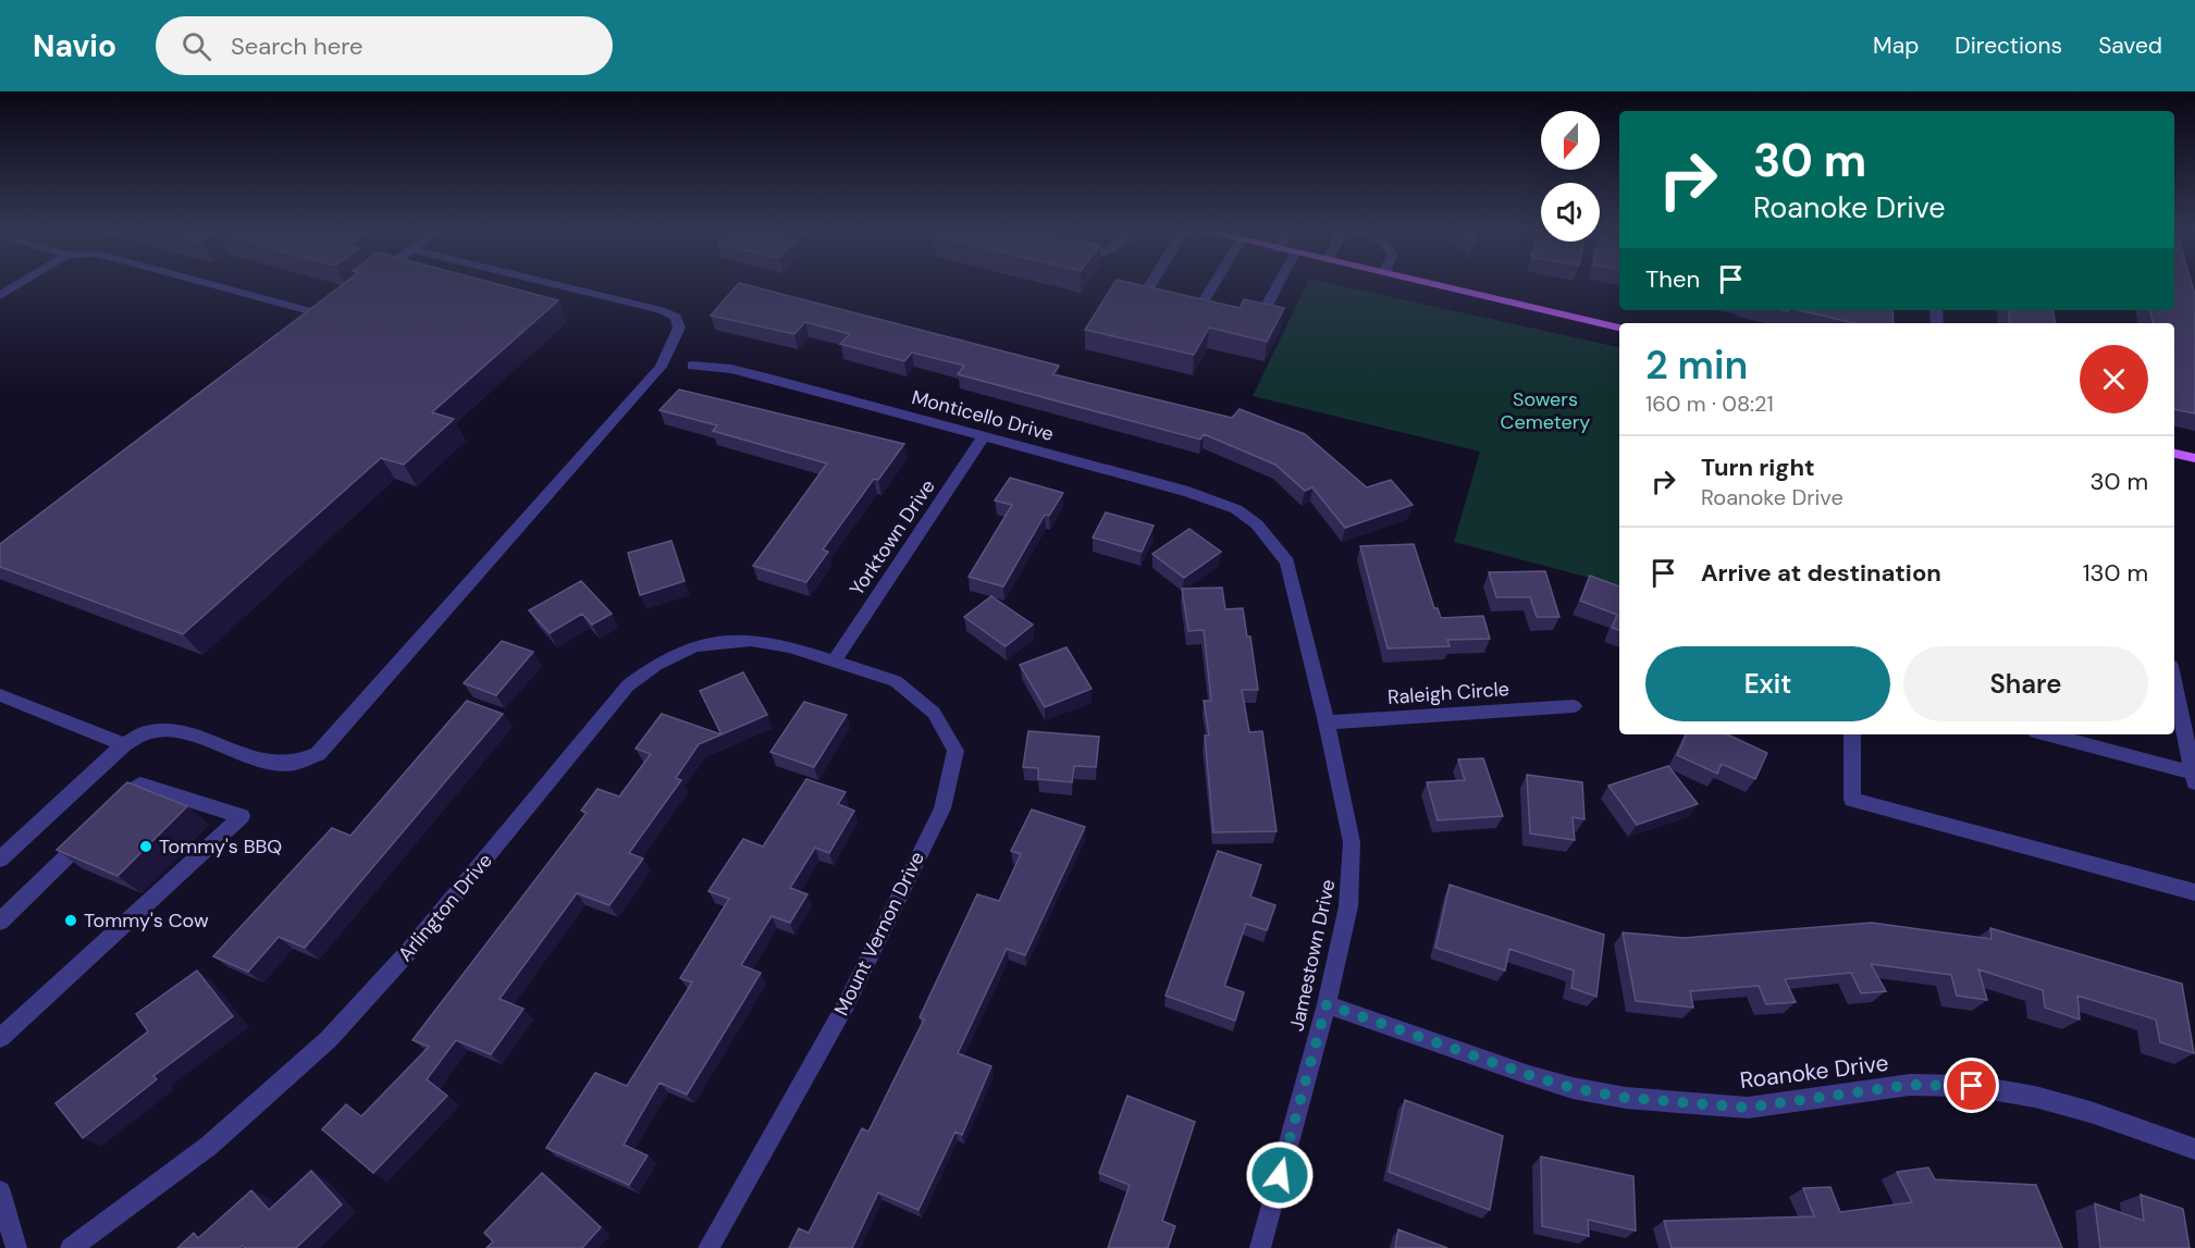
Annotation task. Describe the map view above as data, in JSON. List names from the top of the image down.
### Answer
{
  "streets": {
    "street": [
      "Monticello Drive",
      "Yorktown Drive",
      "Raleigh Circle",
      "Arlington Drive",
      "Mount Vernon Drive",
      "Jamestown Drive",
      "Roanoke Drive"
    ]
  },
  "crossings": [
    ["Monticello Drive", "Yorktown Drive"],
    ["Monticello Drive", "Jamestown Drive"],
    ["Yorktown Drive", "Arlington Drive"],
    ["Yorktown Drive", "Mount Vernon Drive"],
    ["Raleigh Circle", "Jamestown Drive"],
    ["Arlington Drive", "Mount Vernon Drive"],
    ["Jamestown Drive", "Roanoke Drive"]
  ],
  "parks": ["Sowers Cemetery"],
  "places": ["Tommy's BBQ", "Tommy's Cow"],
  "north": "bottom",
  "page": {
    "header": "Navio",
    "search": "Search here",
    "nav": ["Map", "Directions", "Saved"],
    "turn": ["30 m", "Roanoke Drive"],
    "then": "Then",
    "heading": ["2 min", "160 m · 08:21"],
    "list": [
      {
        "name": "Turn right",
        "note": "Roanoke Drive",
        "value": "30 m"
      },
      {
        "name": "Arrive at destination",
        "value": "130 m"
      }
    ],
    "buttons": ["Exit", "Share"]
  }
}
